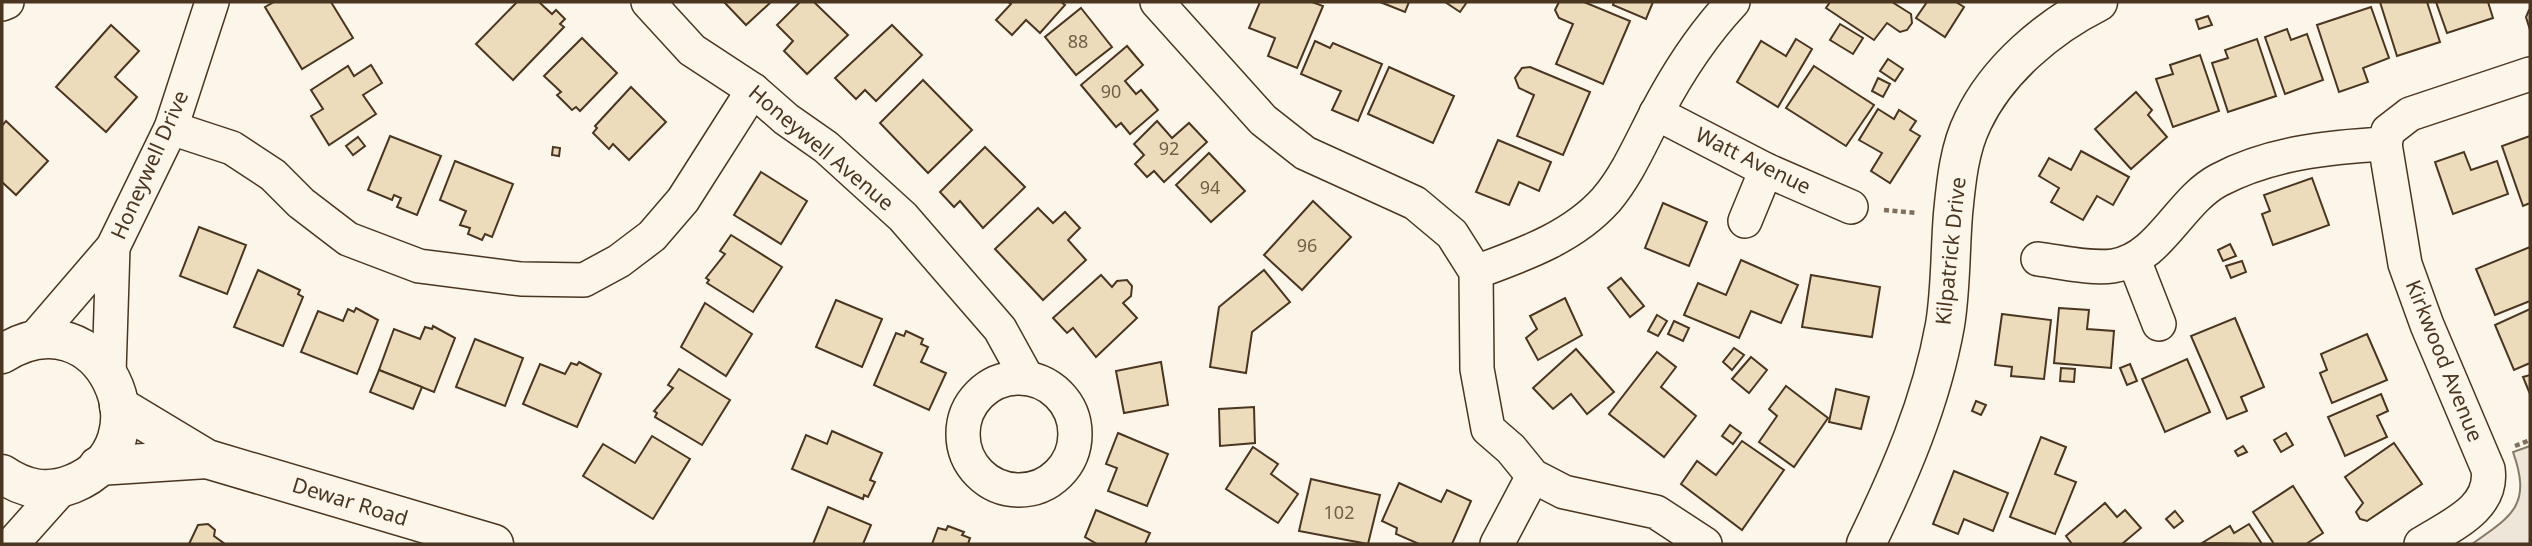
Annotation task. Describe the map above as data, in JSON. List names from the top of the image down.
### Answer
{
  "streets": {
    "street": [
      "Honeywell Avenue",
      "Watt Avenue",
      "Honeywell Drive",
      "Kilpatrick Drive",
      "Kirkwood Avenue",
      "Dewar Road"
    ]
  },
  "crossings": [
    ["Honeywell Drive", "Dewar Road"]
  ],
  "house_numbers": [
    "88",
    "90",
    "92",
    "94",
    "96",
    "102"
  ]
}
